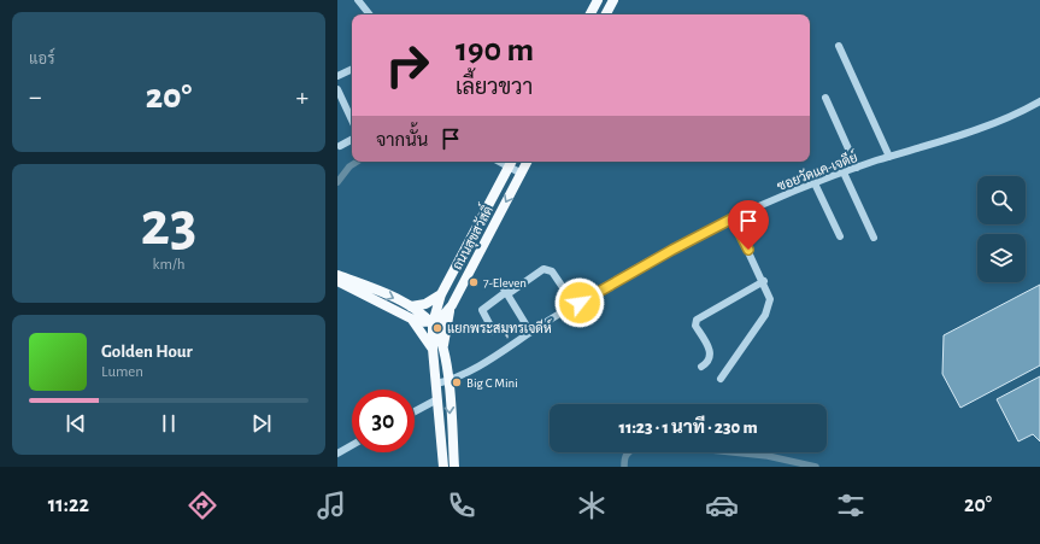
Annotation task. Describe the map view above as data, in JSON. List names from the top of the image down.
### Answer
{
  "streets": {
    "main road": ["ถนนสุขสวัสดิ์"],
    "street": ["ซอยวัดแค-เจดีย์"]
  },
  "crossings": [
    ["ซอยวัดแค-เจดีย์", "ถนนสุขสวัสดิ์"]
  ],
  "places": ["7-Eleven", "แยกพระสมุทรเจดีห์", "Big C Mini"],
  "page": {
    "tile": [
      "แอร์",
      ["23", "km/h"]
    ],
    "turn": ["190 m", "เลี้ยวขวา"],
    "heat": ["−", "20°", "+"],
    "then": "จากนั้น",
    "song": ["Golden Hour", "Lumen"],
    "limit": "30",
    "trip": "11:23 · 1 นาที · 230 m",
    "tabs": ["11:22", "20°"]
  }
}
